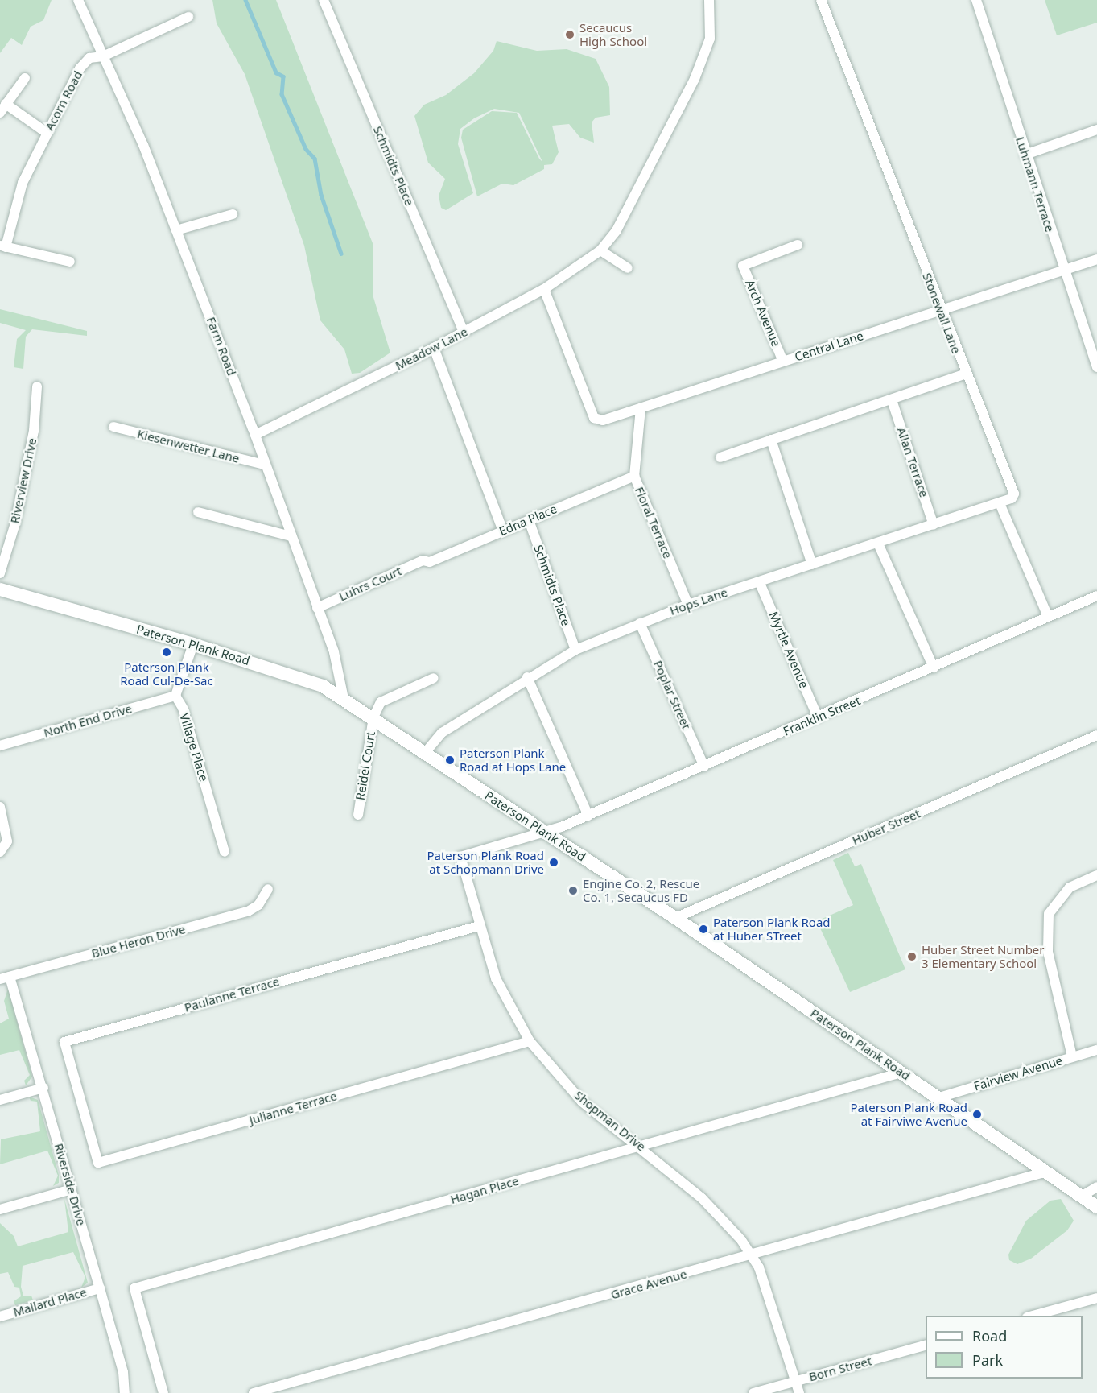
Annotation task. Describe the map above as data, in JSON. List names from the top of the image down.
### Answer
{
  "streets": {
    "street": [
      "Acorn Road",
      "Schmidts Place",
      "Luhmann Terrace",
      "Arch Avenue",
      "Stonewall Lane",
      "Farm Road",
      "Central Lane",
      "Meadow Lane",
      "Kiesenwetter Lane",
      "Allan Terrace",
      "Riverview Drive",
      "Edna Place",
      "Floral Terrace",
      "Luhrs Court",
      "Hops Lane",
      "Paterson Plank Road",
      "Myrtle Avenue",
      "Poplar Street",
      "Franklin Street",
      "North End Drive",
      "Village Place",
      "Reidel Court",
      "Huber Street",
      "Blue Heron Drive",
      "Paulanne Terrace",
      "Fairview Avenue",
      "Julianne Terrace",
      "Shopman Drive",
      "Riverside Drive",
      "Hagan Place",
      "Grace Avenue",
      "Mallard Place",
      "Born Street"
    ]
  },
  "crossings": [
    ["Acorn Road", "Farm Road"],
    ["Schmidts Place", "Meadow Lane"],
    ["Schmidts Place", "Edna Place"],
    ["Schmidts Place", "Hops Lane"],
    ["Luhmann Terrace", "Central Lane"],
    ["Arch Avenue", "Central Lane"],
    ["Stonewall Lane", "Central Lane"],
    ["Stonewall Lane", "Hops Lane"],
    ["Farm Road", "Meadow Lane"],
    ["Farm Road", "Kiesenwetter Lane"],
    ["Farm Road", "Luhrs Court"],
    ["Farm Road", "Paterson Plank Road"],
    ["Central Lane", "Meadow Lane"],
    ["Central Lane", "Floral Terrace"],
    ["Allan Terrace", "Hops Lane"],
    ["Edna Place", "Floral Terrace"],
    ["Edna Place", "Luhrs Court"],
    ["Floral Terrace", "Hops Lane"],
    ["Hops Lane", "Paterson Plank Road"],
    ["Hops Lane", "Myrtle Avenue"],
    ["Hops Lane", "Poplar Street"],
    ["Paterson Plank Road", "Franklin Street"],
    ["Paterson Plank Road", "Reidel Court"],
    ["Paterson Plank Road", "Huber Street"],
    ["Paterson Plank Road", "Fairview Avenue"],
    ["Paterson Plank Road", "Shopman Drive"],
    ["Paterson Plank Road", "Hagan Place"],
    ["Paterson Plank Road", "Grace Avenue"],
    ["Myrtle Avenue", "Franklin Street"],
    ["Poplar Street", "Franklin Street"],
    ["Franklin Street", "Shopman Drive"],
    ["North End Drive", "Village Place"],
    ["Blue Heron Drive", "Riverside Drive"],
    ["Paulanne Terrace", "Julianne Terrace"],
    ["Paulanne Terrace", "Shopman Drive"],
    ["Julianne Terrace", "Shopman Drive"],
    ["Shopman Drive", "Hagan Place"],
    ["Shopman Drive", "Grace Avenue"],
    ["Shopman Drive", "Born Street"],
    ["Riverside Drive", "Mallard Place"]
  ],
  "places": [
    "Secaucus High School",
    "Paterson Plank Road Cul-De-Sac",
    "Paterson Plank Road at Hops Lane",
    "Paterson Plank Road at Schopmann Drive",
    "Engine Co. 2, Rescue Co. 1, Secaucus FD",
    "Paterson Plank Road at Huber STreet",
    "Huber Street Number 3 Elementary School",
    "Paterson Plank Road at Fairviwe Avenue"
  ],
  "legend": ["Road", "Park"]
}
